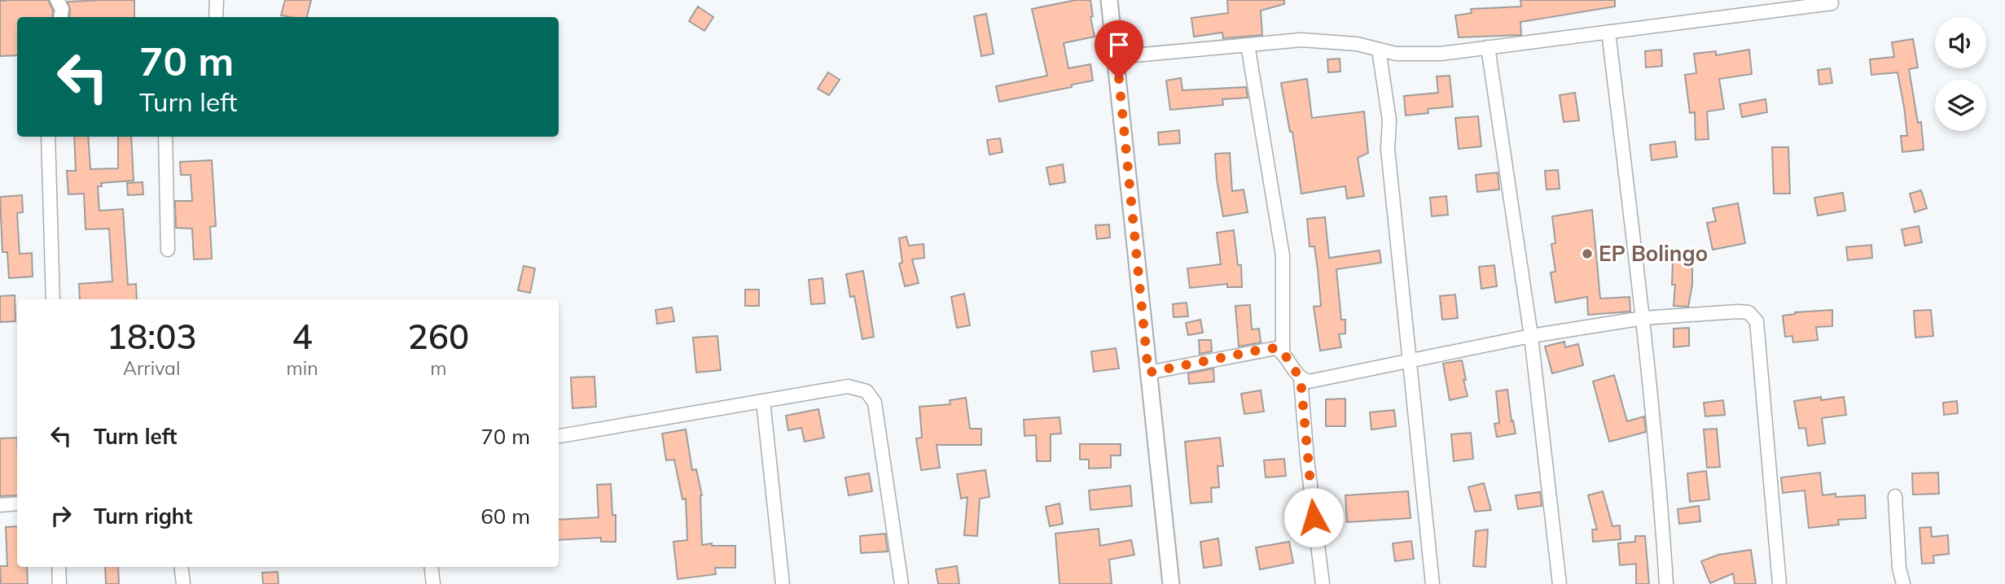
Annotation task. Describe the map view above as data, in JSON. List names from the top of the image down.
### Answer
{
  "places": ["EP Bolingo"],
  "page": {
    "turn": ["70 m", "Turn left"],
    "eta": [
      "18:03",
      "Arrival",
      "4",
      "min",
      "260",
      "m"
    ],
    "list": [
      {
        "name": "Turn left",
        "value": "70 m"
      },
      {
        "name": "Turn right",
        "value": "60 m"
      }
    ]
  }
}
